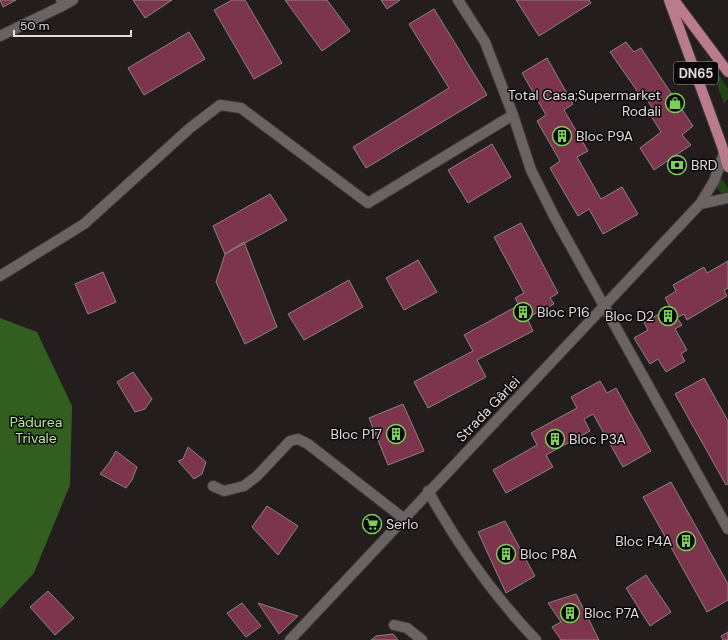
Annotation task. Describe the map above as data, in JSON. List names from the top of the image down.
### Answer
{
  "streets": {
    "main road": ["DN65"],
    "street": ["Strada Gârlei"]
  },
  "crossings": [
    ["DN65", "Strada Gârlei"]
  ],
  "parks": ["Pădurea Trivale"],
  "places": {
    "shop": ["Total Casa;Supermarket Rodali"],
    "building": [
      "Bloc P9A",
      "Bloc P16",
      "Bloc D2",
      "Bloc P17",
      "Bloc P3A",
      "Bloc P4A",
      "Bloc P8A",
      "Bloc P7A"
    ],
    "bank": ["BRD"],
    "supermarket": ["Serlo"]
  },
  "scale_bar": "50 m"
}
